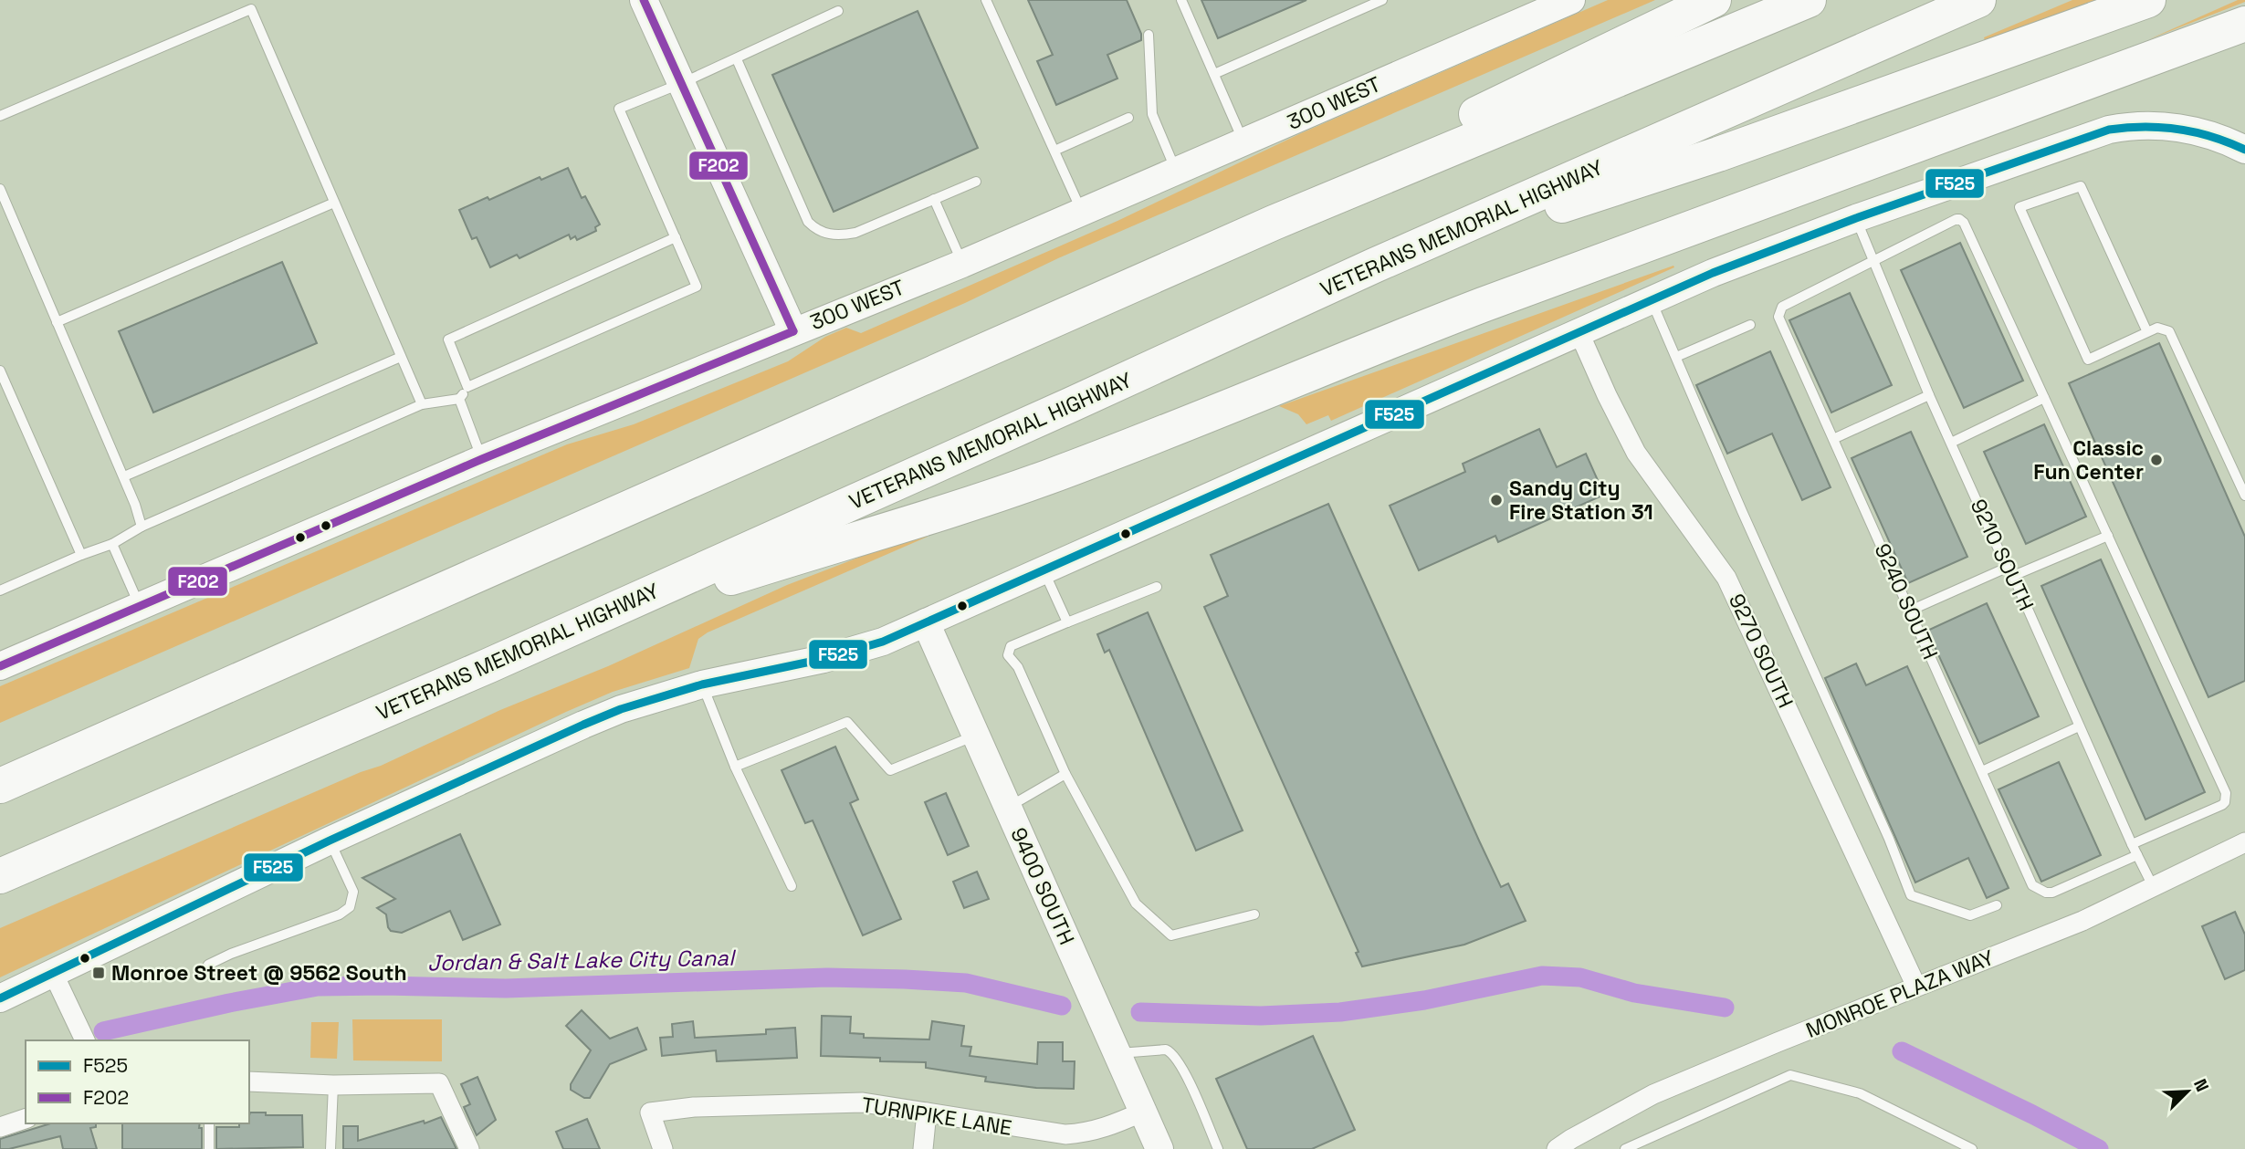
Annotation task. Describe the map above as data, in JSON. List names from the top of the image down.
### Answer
{
  "streets": {
    "highway": ["VETERANS MEMORIAL HIGHWAY"],
    "street": [
      "300 WEST",
      "9270 SOUTH",
      "9400 SOUTH",
      "MONROE PLAZA WAY",
      "TURNPIKE LANE"
    ],
    "lane": ["9210 SOUTH", "9240 SOUTH"]
  },
  "crossings": [
    ["9210 SOUTH", "9240 SOUTH"],
    ["9210 SOUTH", "MONROE PLAZA WAY"],
    ["9270 SOUTH", "MONROE PLAZA WAY"],
    ["9400 SOUTH", "TURNPIKE LANE"]
  ],
  "water": ["Jordan & Salt Lake City Canal"],
  "places": {
    "other": ["Classic Fun Center", "Sandy City Fire Station 31"],
    "transit": ["Monroe Street @ 9562 South"]
  },
  "lines": ["transit line F202", "transit line F525"],
  "legend": ["F525", "F202"],
  "north": "top right"
}
